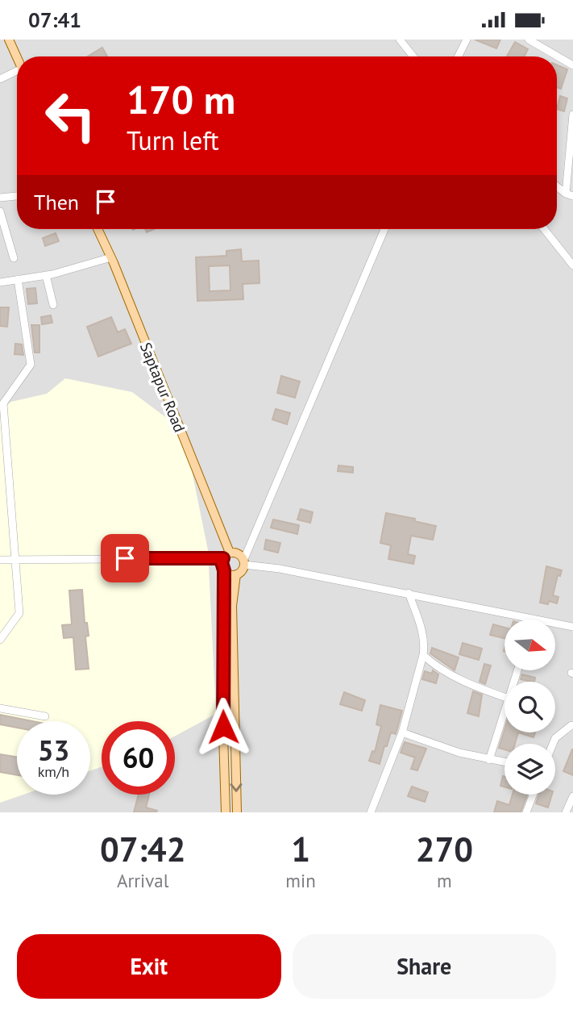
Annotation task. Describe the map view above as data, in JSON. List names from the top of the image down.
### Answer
{
  "streets": {
    "main road": ["Saptapur Road"]
  },
  "north": "right",
  "page": {
    "status": "07:41",
    "turn": ["170 m", "Turn left"],
    "then": "Then",
    "speed": "53 km/h",
    "limit": "60",
    "eta": [
      "07:42",
      "Arrival",
      "1",
      "min",
      "270",
      "m"
    ],
    "buttons": ["Exit", "Share"]
  }
}
